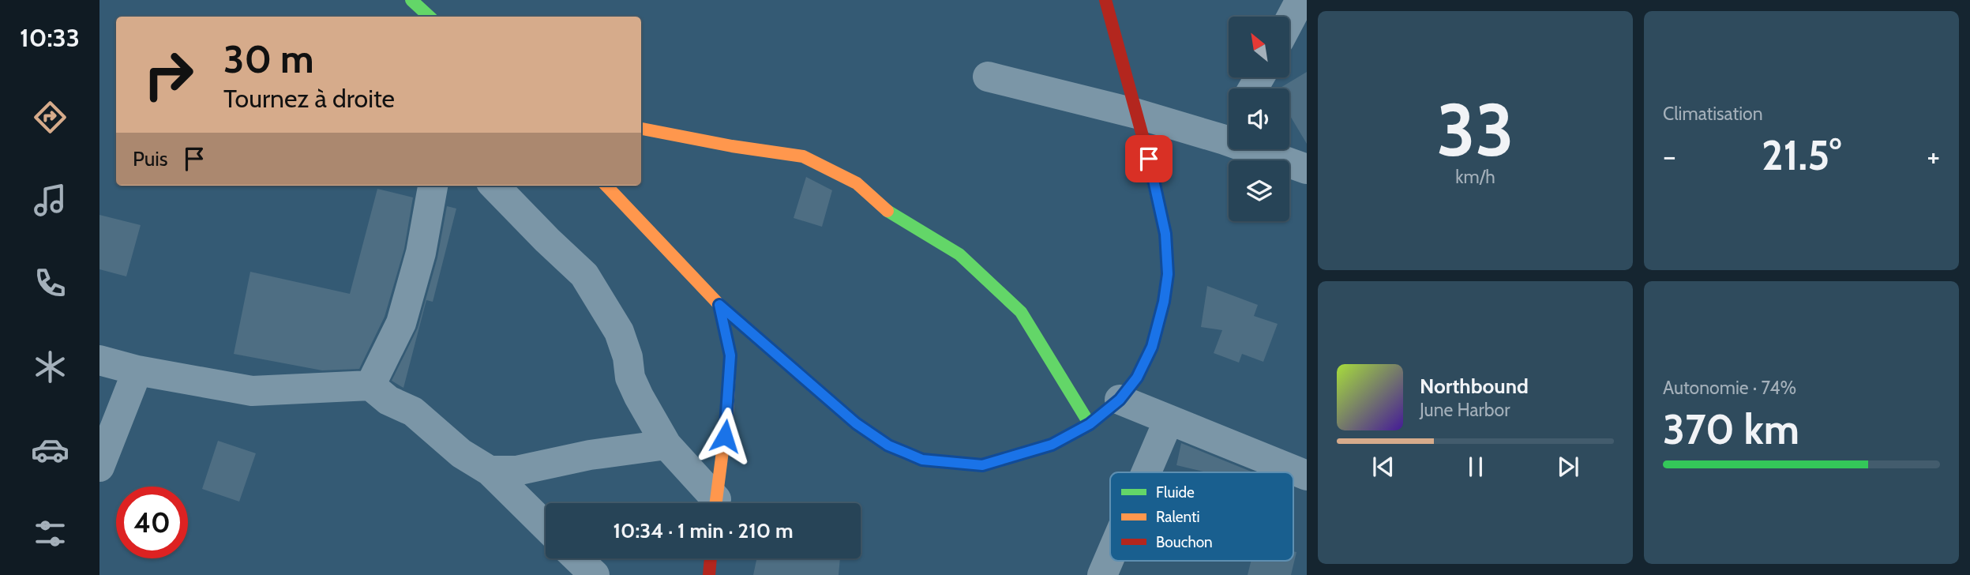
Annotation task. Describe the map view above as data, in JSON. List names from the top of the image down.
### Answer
{
  "legend": ["Fluide", "Ralenti", "Bouchon"],
  "north": "top left",
  "page": {
    "tabs": "10:33",
    "tile": [
      ["33", "km/h"],
      "Climatisation",
      ["Autonomie · 74%", "370 km"]
    ],
    "turn": ["30 m", "Tournez à droite"],
    "then": "Puis",
    "heat": ["−", "21.5°", "+"],
    "song": ["Northbound", "June Harbor"],
    "limit": "40",
    "trip": "10:34 · 1 min · 210 m"
  }
}
